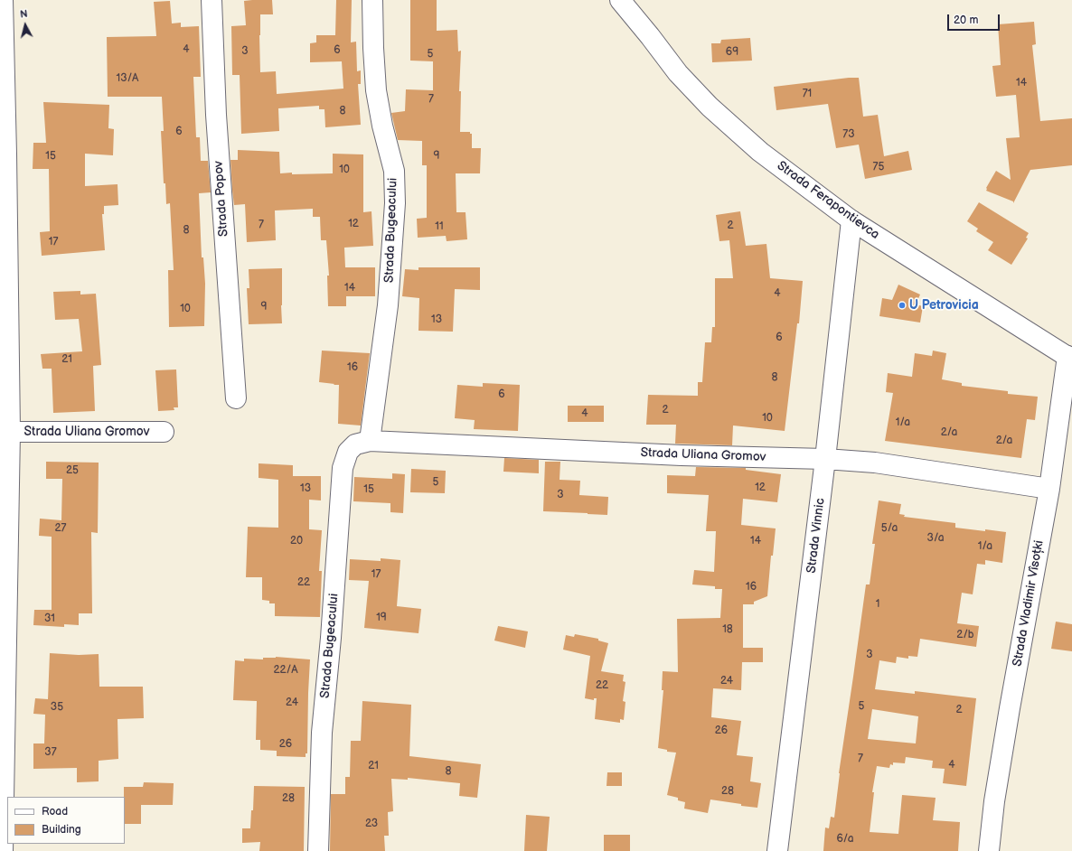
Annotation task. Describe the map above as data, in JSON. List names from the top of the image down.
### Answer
{
  "streets": {
    "street": [
      "Strada Popov",
      "Strada Ferapontievca",
      "Strada Bugeacului",
      "Strada Uliana Gromov",
      "Strada Vinnic",
      "Strada Vladimir Vîsoțki"
    ]
  },
  "crossings": [
    ["Strada Ferapontievca", "Strada Vinnic"],
    ["Strada Ferapontievca", "Strada Vladimir Vîsoțki"],
    ["Strada Bugeacului", "Strada Uliana Gromov"],
    ["Strada Uliana Gromov", "Strada Vinnic"],
    ["Strada Uliana Gromov", "Strada Vladimir Vîsoțki"]
  ],
  "places": ["U Petrovicia"],
  "house_numbers": [
    "4",
    "6",
    "3",
    "69",
    "5",
    "13/A",
    "14",
    "71",
    "7",
    "8",
    "6",
    "73",
    "15",
    "9",
    "75",
    "10",
    "12",
    "7",
    "2",
    "11",
    "8",
    "17",
    "14",
    "4",
    "9",
    "10",
    "13",
    "6",
    "21",
    "16",
    "8",
    "6",
    "2",
    "4",
    "10",
    "1/a",
    "2/a",
    "2/a",
    "25",
    "5",
    "12",
    "13",
    "15",
    "3",
    "27",
    "5/a",
    "3/a",
    "20",
    "14",
    "1/a",
    "17",
    "22",
    "16",
    "1",
    "19",
    "31",
    "18",
    "2/b",
    "3",
    "22/A",
    "24",
    "22",
    "24",
    "5",
    "35",
    "2",
    "26",
    "26",
    "37",
    "7",
    "4",
    "21",
    "8",
    "28",
    "28",
    "23",
    "6/a"
  ],
  "legend": ["Road", "Building"],
  "scale_bar": "20 m",
  "north": "top"
}
